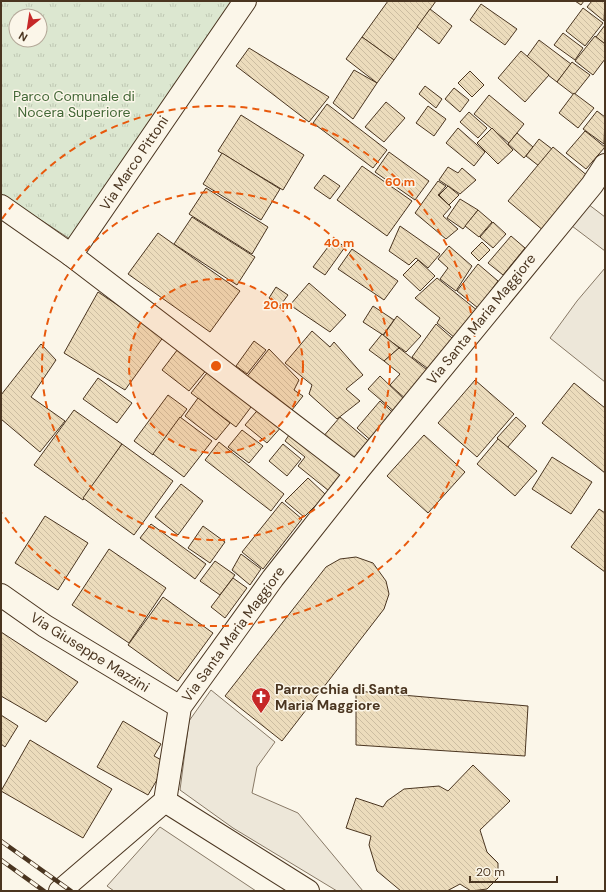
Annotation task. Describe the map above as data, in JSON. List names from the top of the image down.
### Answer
{
  "streets": {
    "street": ["Via Marco Pittoni", "Via Santa Maria Maggiore", "Via Giuseppe Mazzini"]
  },
  "crossings": [
    ["Via Santa Maria Maggiore", "Via Giuseppe Mazzini"]
  ],
  "parks": ["Parco Comunale di Nocera Superiore"],
  "places": {
    "church": ["Parrocchia di Santa Maria Maggiore"]
  },
  "scale_bar": "20 m",
  "north": "bottom left",
  "rings": ["60 m", "40 m", "20 m"]
}
